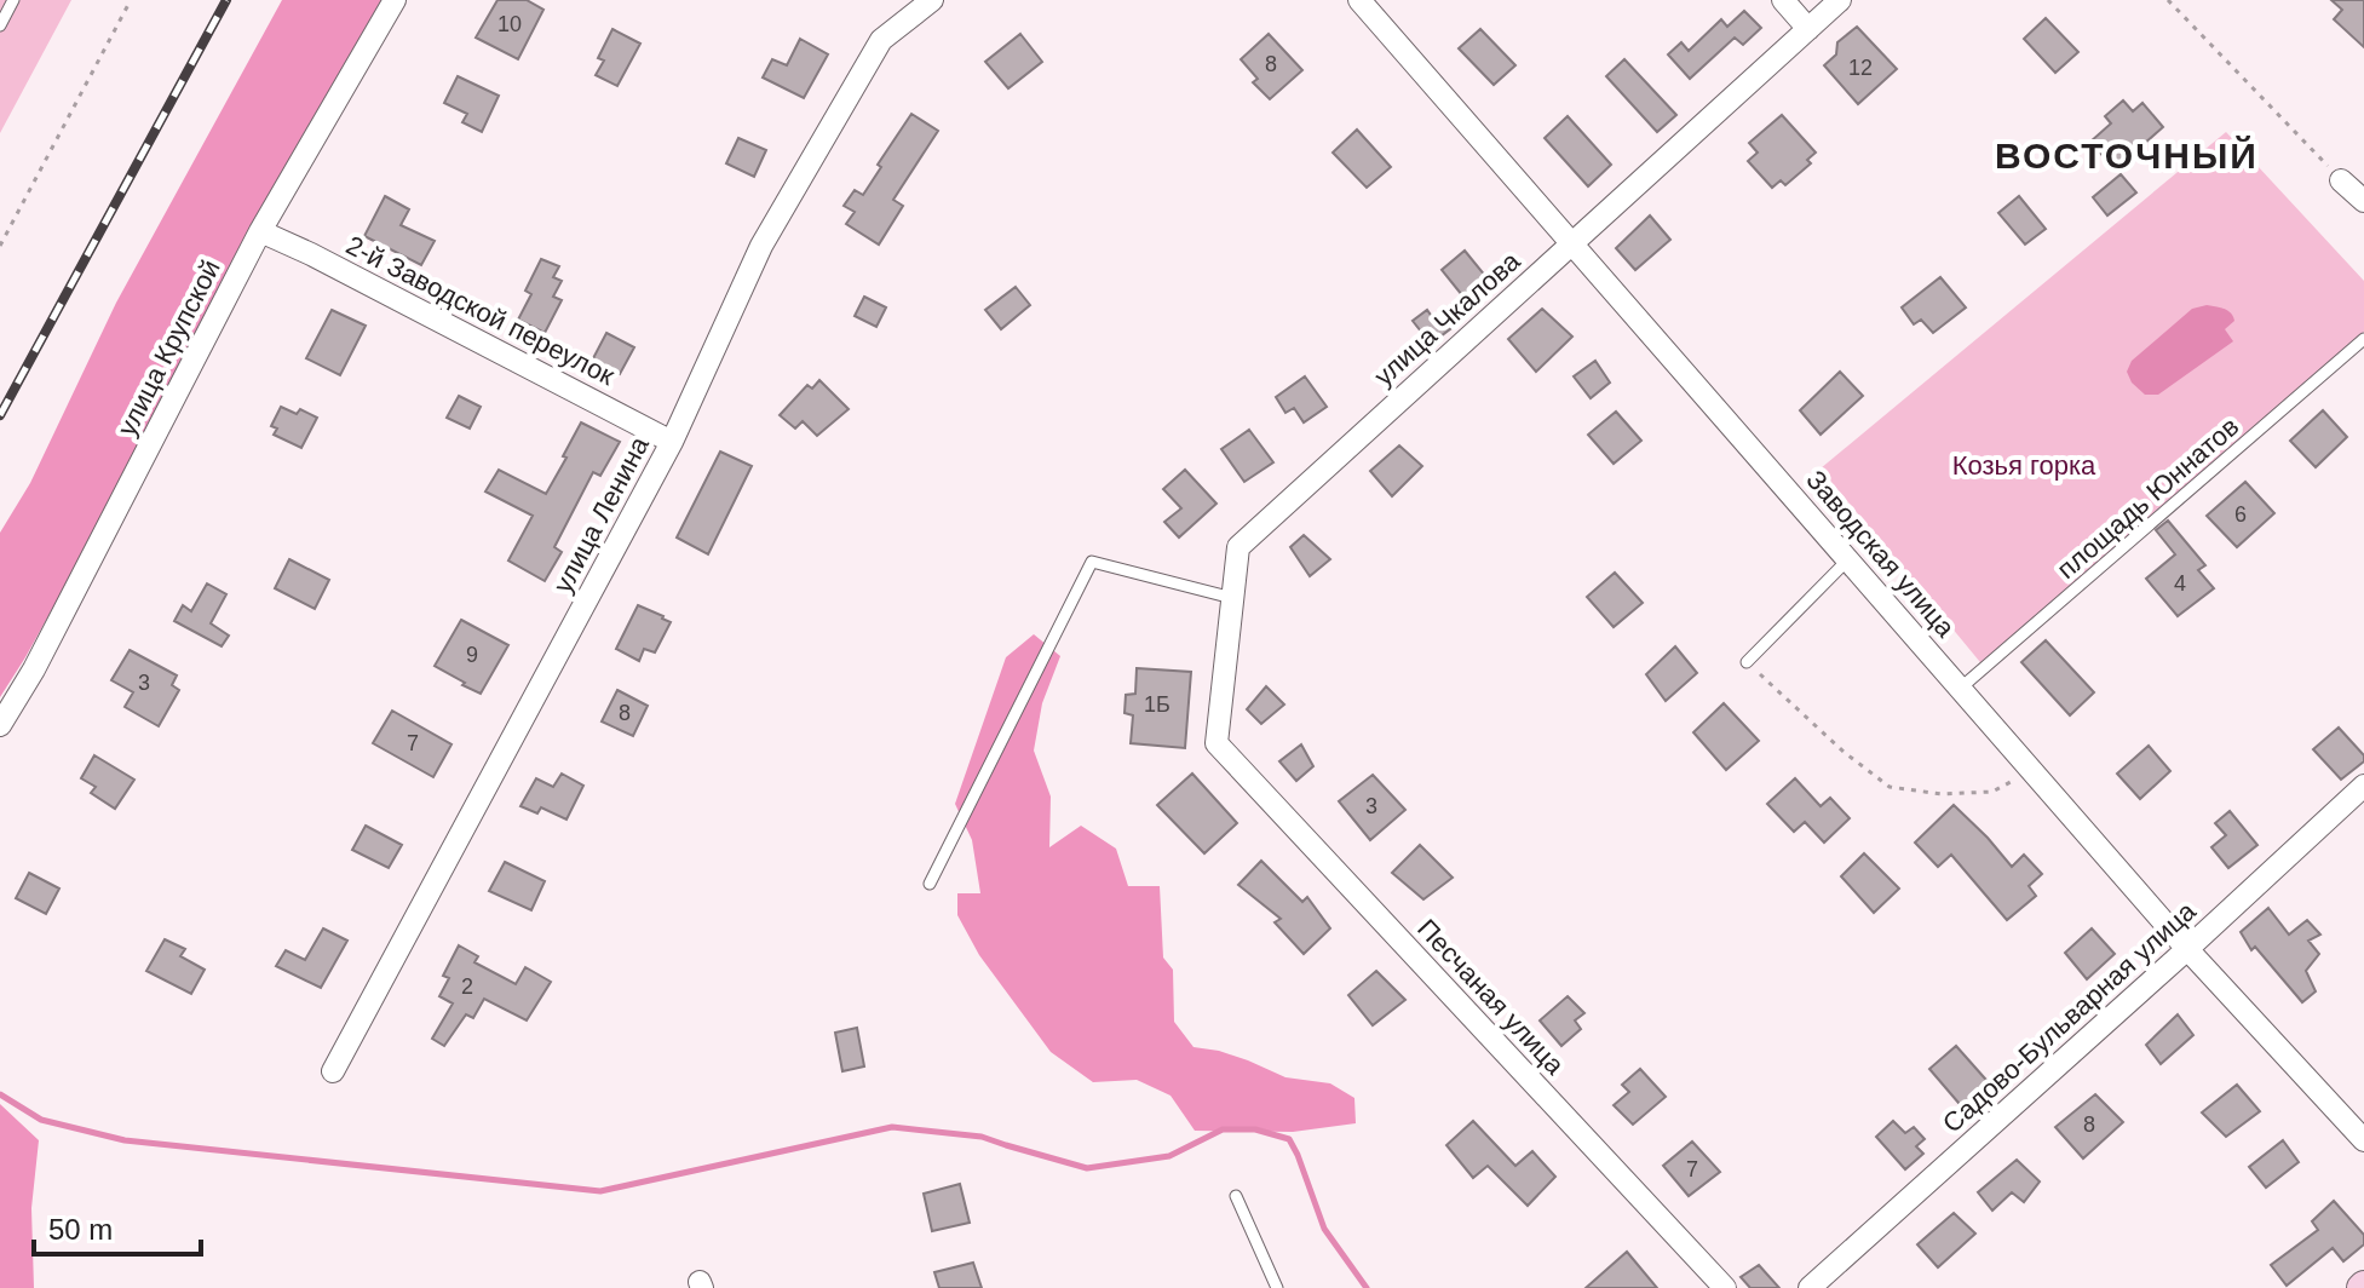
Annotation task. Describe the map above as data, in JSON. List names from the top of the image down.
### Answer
{
  "streets": {
    "street": [
      "2-й Заводской переулок",
      "улица Чкалова",
      "улица Крупской",
      "улица Ленина",
      "Заводская улица",
      "Песчаная улица",
      "Садово-Бульварная улица"
    ],
    "lane": ["площадь Юннатов"]
  },
  "crossings": [
    ["2-й Заводской переулок", "улица Крупской"],
    ["2-й Заводской переулок", "улица Ленина"],
    ["улица Чкалова", "Заводская улица"],
    ["улица Чкалова", "Песчаная улица"],
    ["площадь Юннатов", "Заводская улица"],
    ["Заводская улица", "Садово-Бульварная улица"]
  ],
  "districts": ["ВОСТОЧНЫЙ"],
  "parks": ["Козья горка"],
  "house_numbers": [
    "10",
    "8",
    "12",
    "6",
    "4",
    "9",
    "3",
    "1Б",
    "8",
    "7",
    "3",
    "2",
    "8",
    "7"
  ],
  "scale_bar": "50 m"
}
